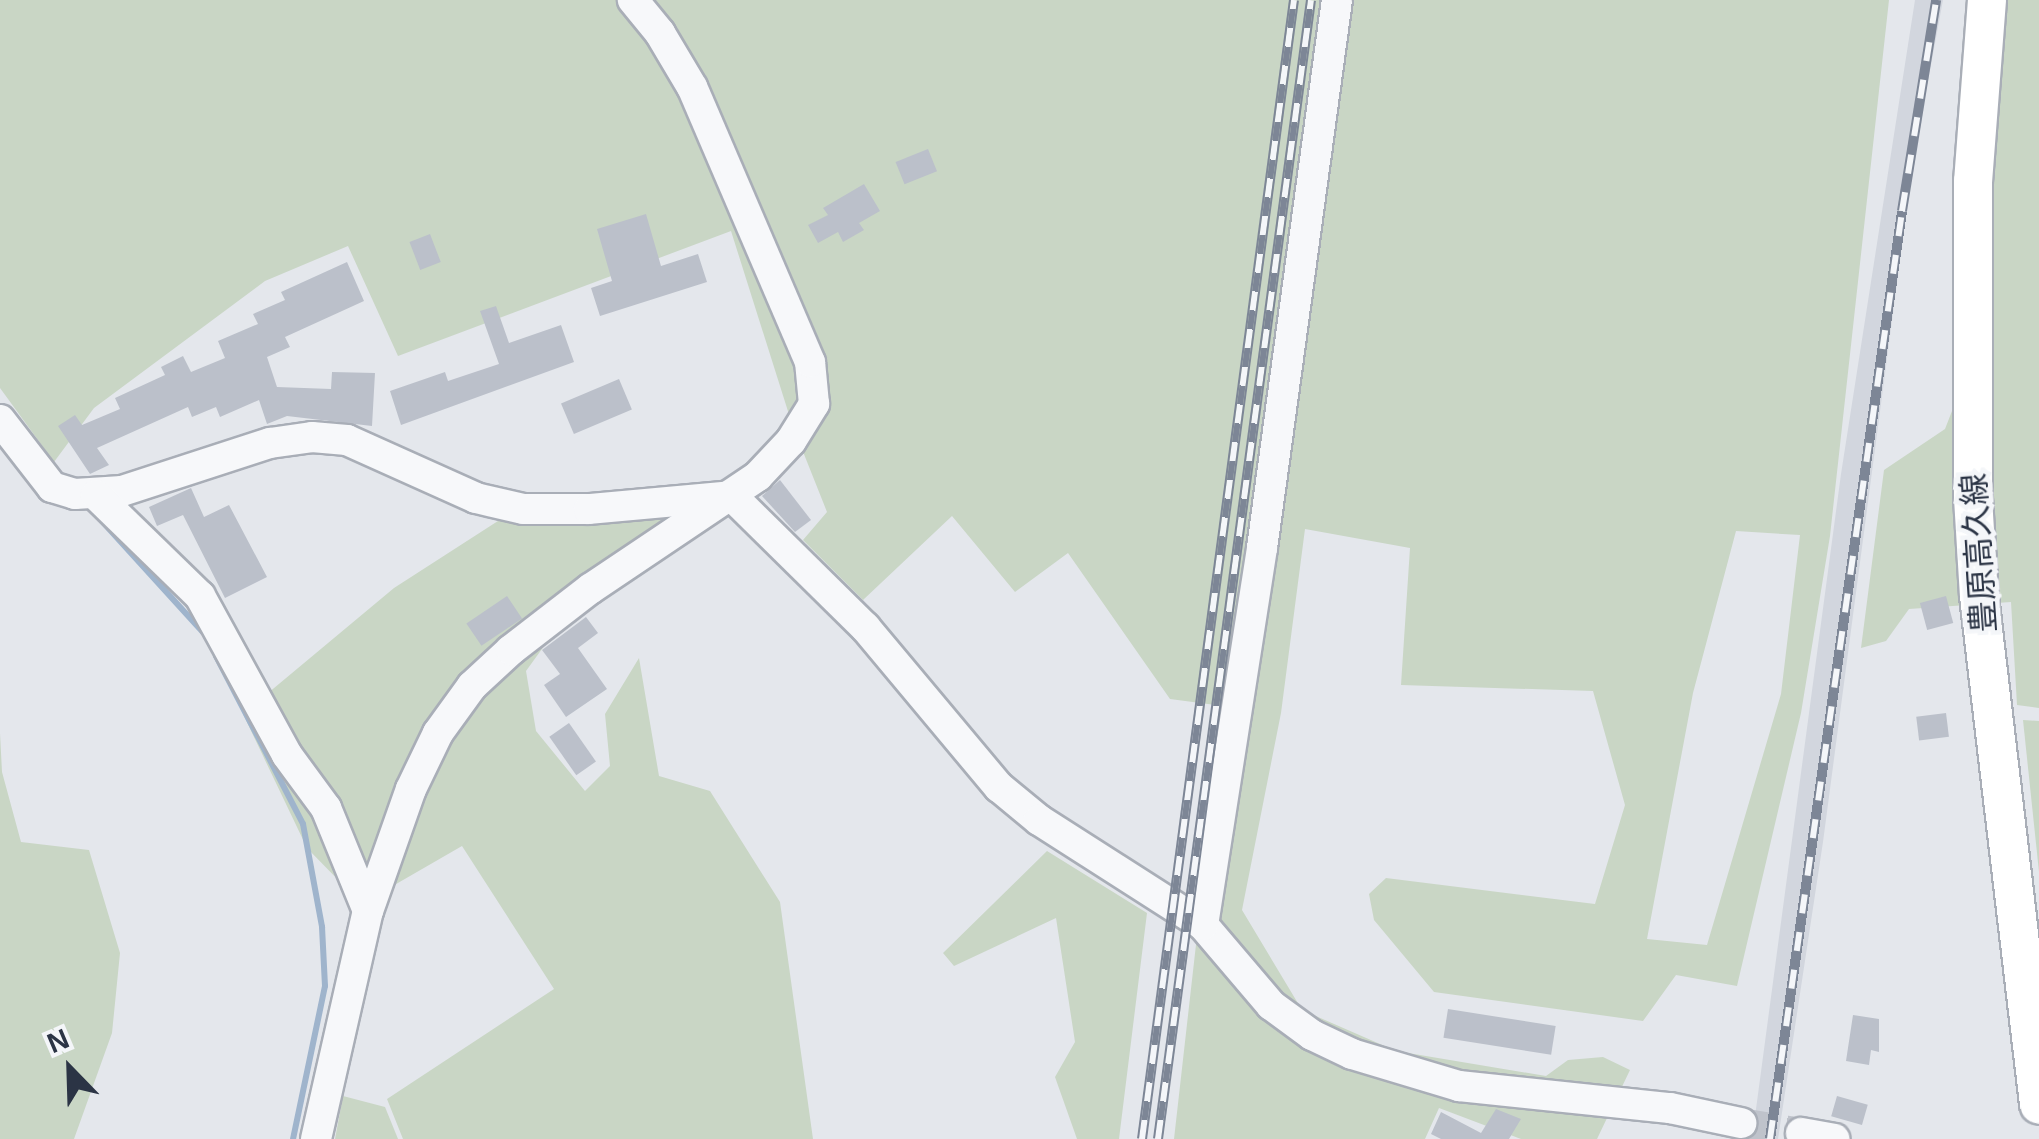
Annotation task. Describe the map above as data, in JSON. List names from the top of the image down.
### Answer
{
  "streets": {
    "main road": ["豊原高久線"]
  },
  "north": "top left"
}
